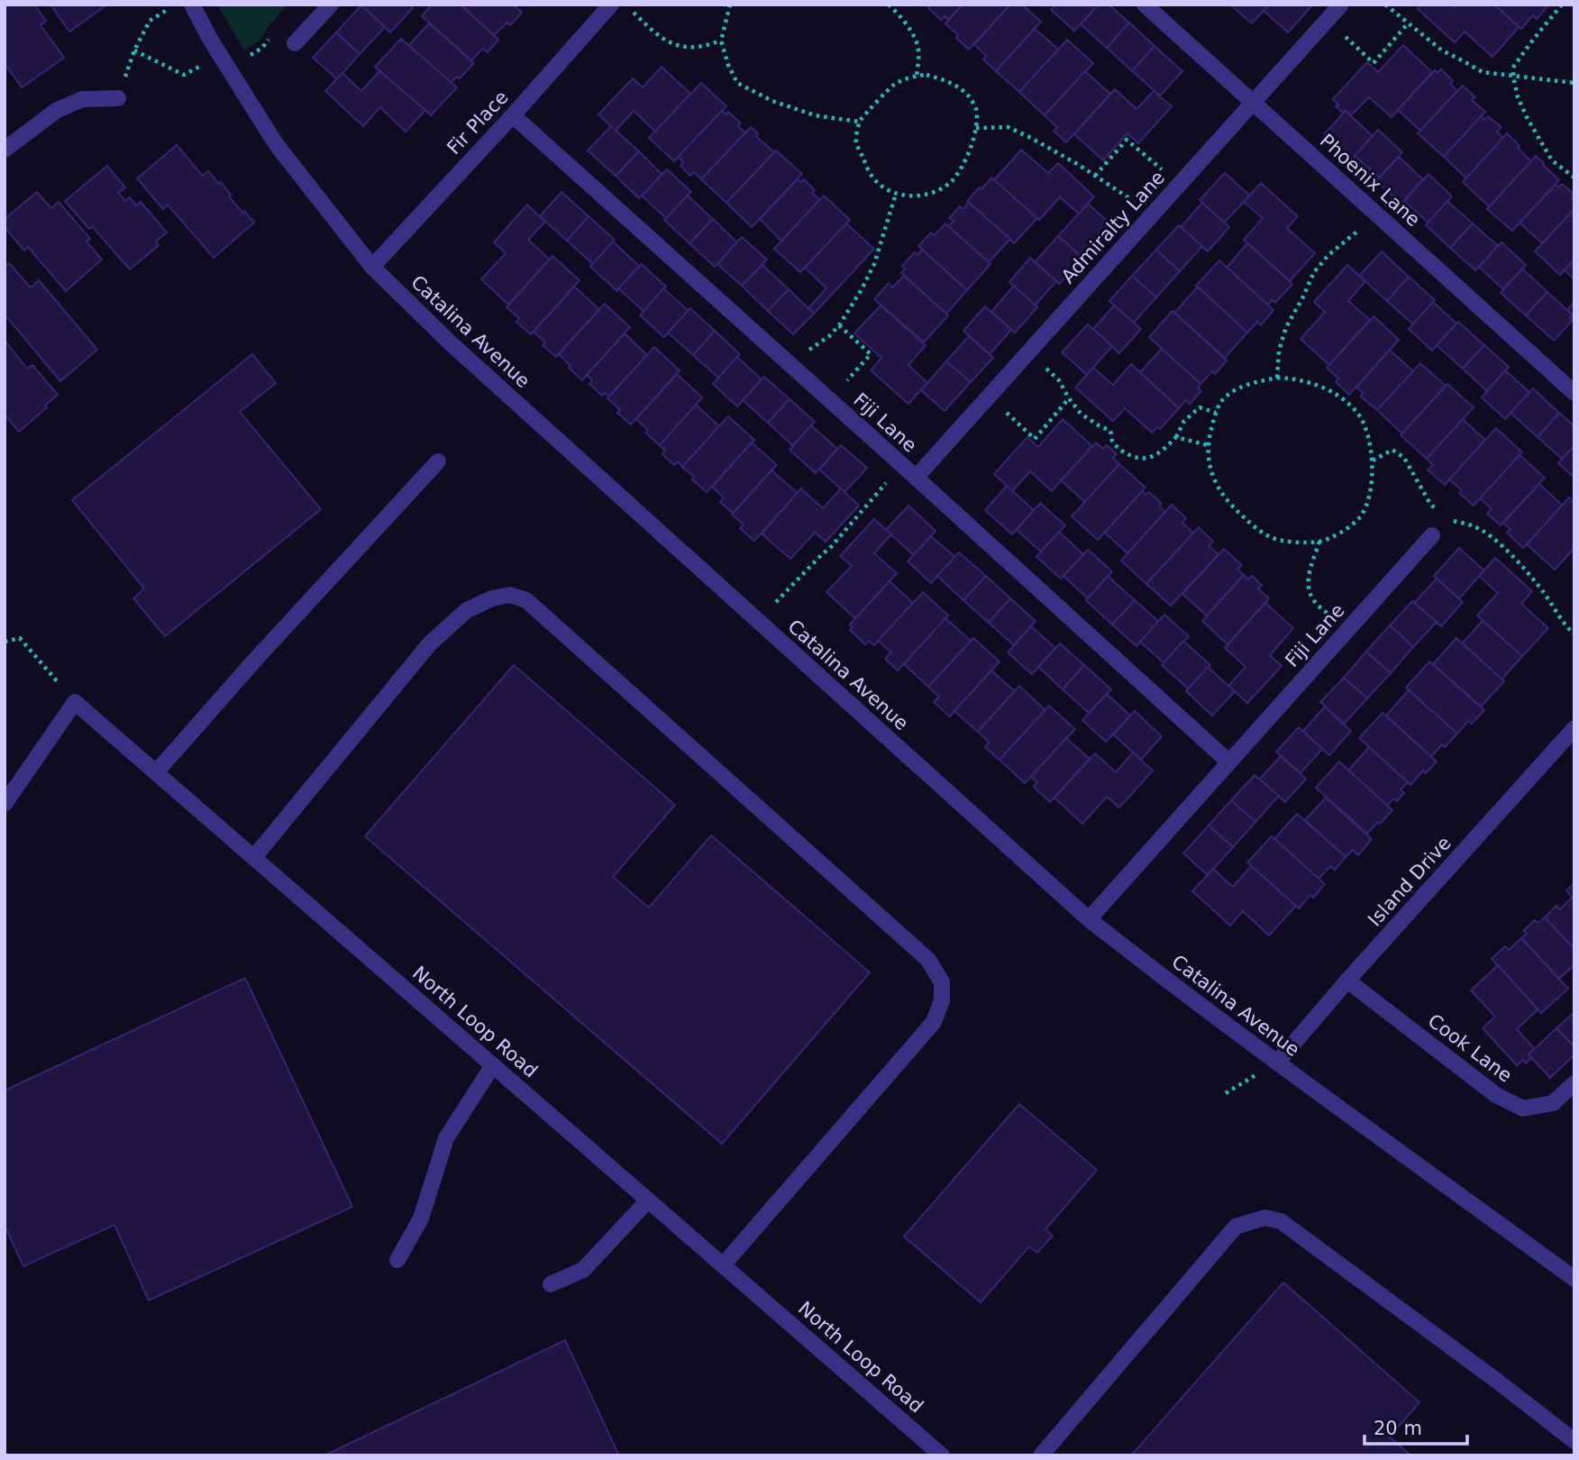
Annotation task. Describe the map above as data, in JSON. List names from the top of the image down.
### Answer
{
  "streets": {
    "street": [
      "Fir Place",
      "Phoenix Lane",
      "Admiralty Lane",
      "Catalina Avenue",
      "Fiji Lane",
      "Island Drive",
      "North Loop Road",
      "Cook Lane"
    ]
  },
  "crossings": [
    ["Fir Place", "Catalina Avenue"],
    ["Fir Place", "Fiji Lane"],
    ["Phoenix Lane", "Admiralty Lane"],
    ["Admiralty Lane", "Fiji Lane"],
    ["Catalina Avenue", "Fiji Lane"],
    ["Catalina Avenue", "Island Drive"],
    ["Island Drive", "Cook Lane"]
  ],
  "scale_bar": "20 m"
}
